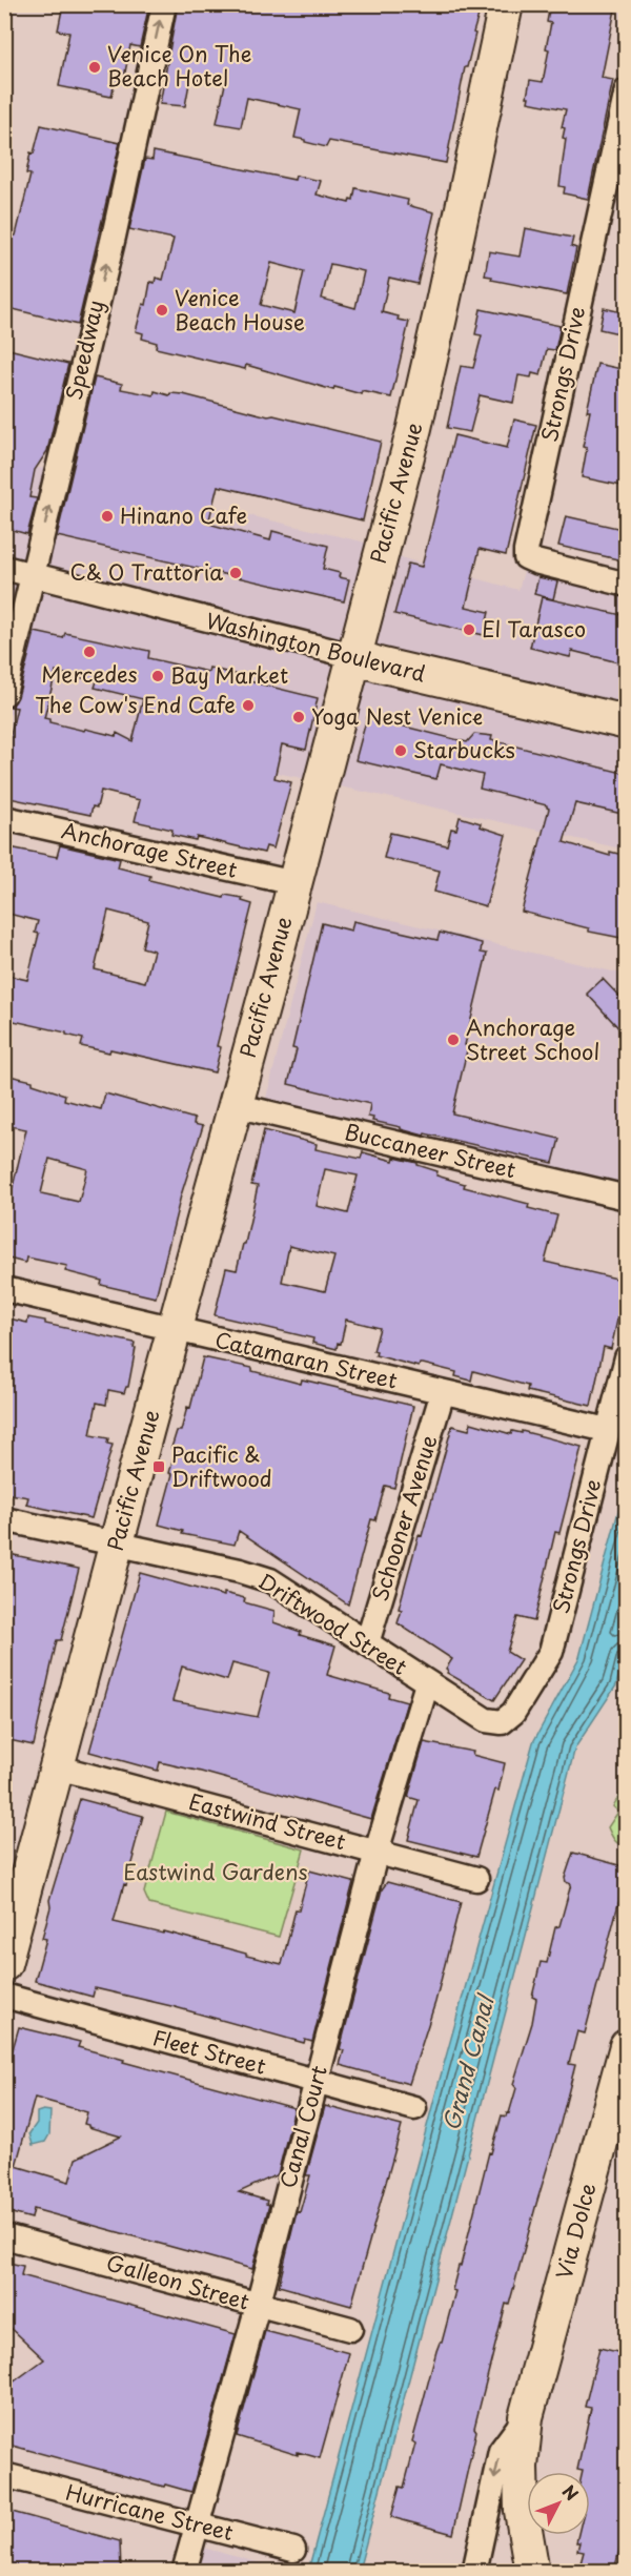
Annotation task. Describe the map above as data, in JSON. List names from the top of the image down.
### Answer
{
  "streets": {
    "street": [
      "Speedway",
      "Strongs Drive",
      "Pacific Avenue",
      "Washington Boulevard",
      "Anchorage Street",
      "Buccaneer Street",
      "Catamaran Street",
      "Schooner Avenue",
      "Driftwood Street",
      "Eastwind Street",
      "Fleet Street",
      "Canal Court",
      "Via Dolce",
      "Galleon Street",
      "Hurricane Street"
    ]
  },
  "crossings": [
    ["Speedway", "Washington Boulevard"],
    ["Strongs Drive", "Catamaran Street"],
    ["Strongs Drive", "Driftwood Street"],
    ["Pacific Avenue", "Washington Boulevard"],
    ["Pacific Avenue", "Anchorage Street"],
    ["Pacific Avenue", "Buccaneer Street"],
    ["Pacific Avenue", "Catamaran Street"],
    ["Pacific Avenue", "Driftwood Street"],
    ["Pacific Avenue", "Eastwind Street"],
    ["Catamaran Street", "Schooner Avenue"],
    ["Schooner Avenue", "Driftwood Street"],
    ["Driftwood Street", "Canal Court"],
    ["Eastwind Street", "Canal Court"],
    ["Fleet Street", "Canal Court"],
    ["Canal Court", "Galleon Street"],
    ["Canal Court", "Hurricane Street"]
  ],
  "one_way": ["Speedway"],
  "water": ["Grand Canal"],
  "parks": ["Eastwind Gardens"],
  "places": {
    "other": [
      "Venice On The Beach Hotel",
      "Venice Beach House",
      "Hinano Cafe",
      "C& O Trattoria",
      "El Tarasco",
      "Mercedes",
      "Bay Market",
      "The Cow's End Cafe",
      "Yoga Nest Venice",
      "Starbucks",
      "Anchorage Street School"
    ],
    "transit": ["Pacific & Driftwood"]
  },
  "north": "top right"
}
